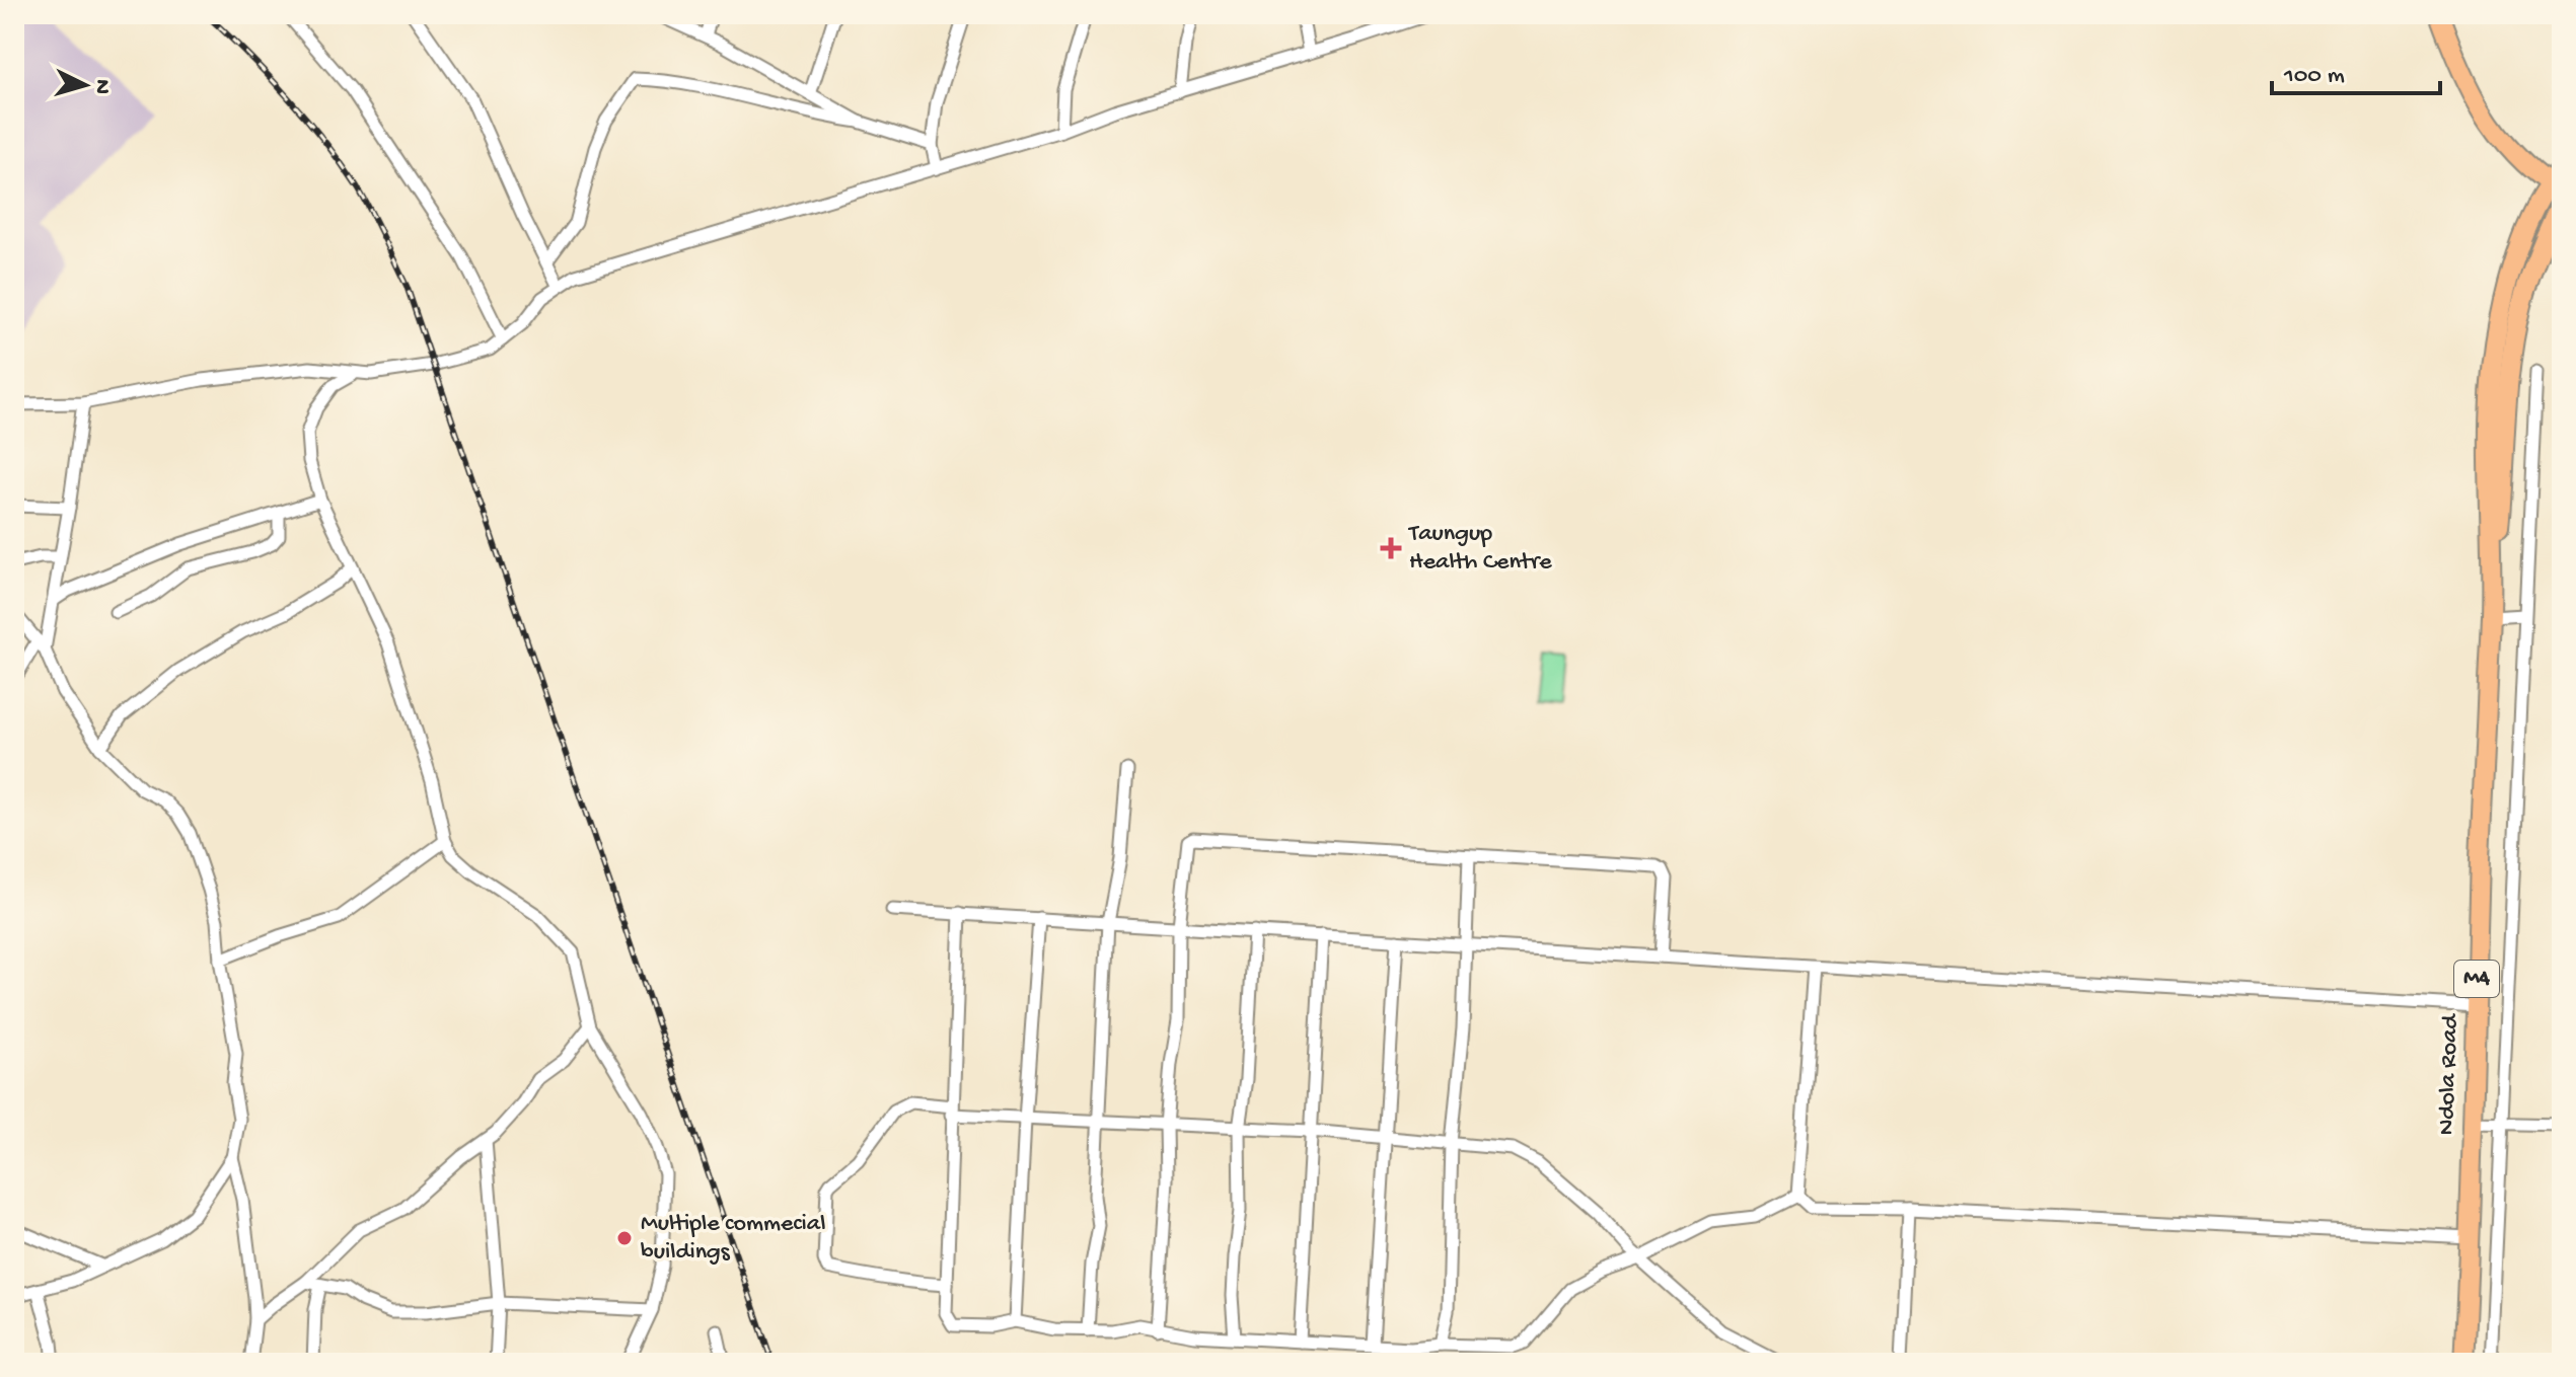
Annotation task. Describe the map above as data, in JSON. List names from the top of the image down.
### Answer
{
  "streets": {
    "main road": ["M4", "Ndola Road"]
  },
  "crossings": [
    ["M4", "Ndola Road"]
  ],
  "places": {
    "health": ["Taungup Health Centre"],
    "other": ["Multiple commecial buildings"]
  },
  "scale_bar": "100 m",
  "north": "right"
}
